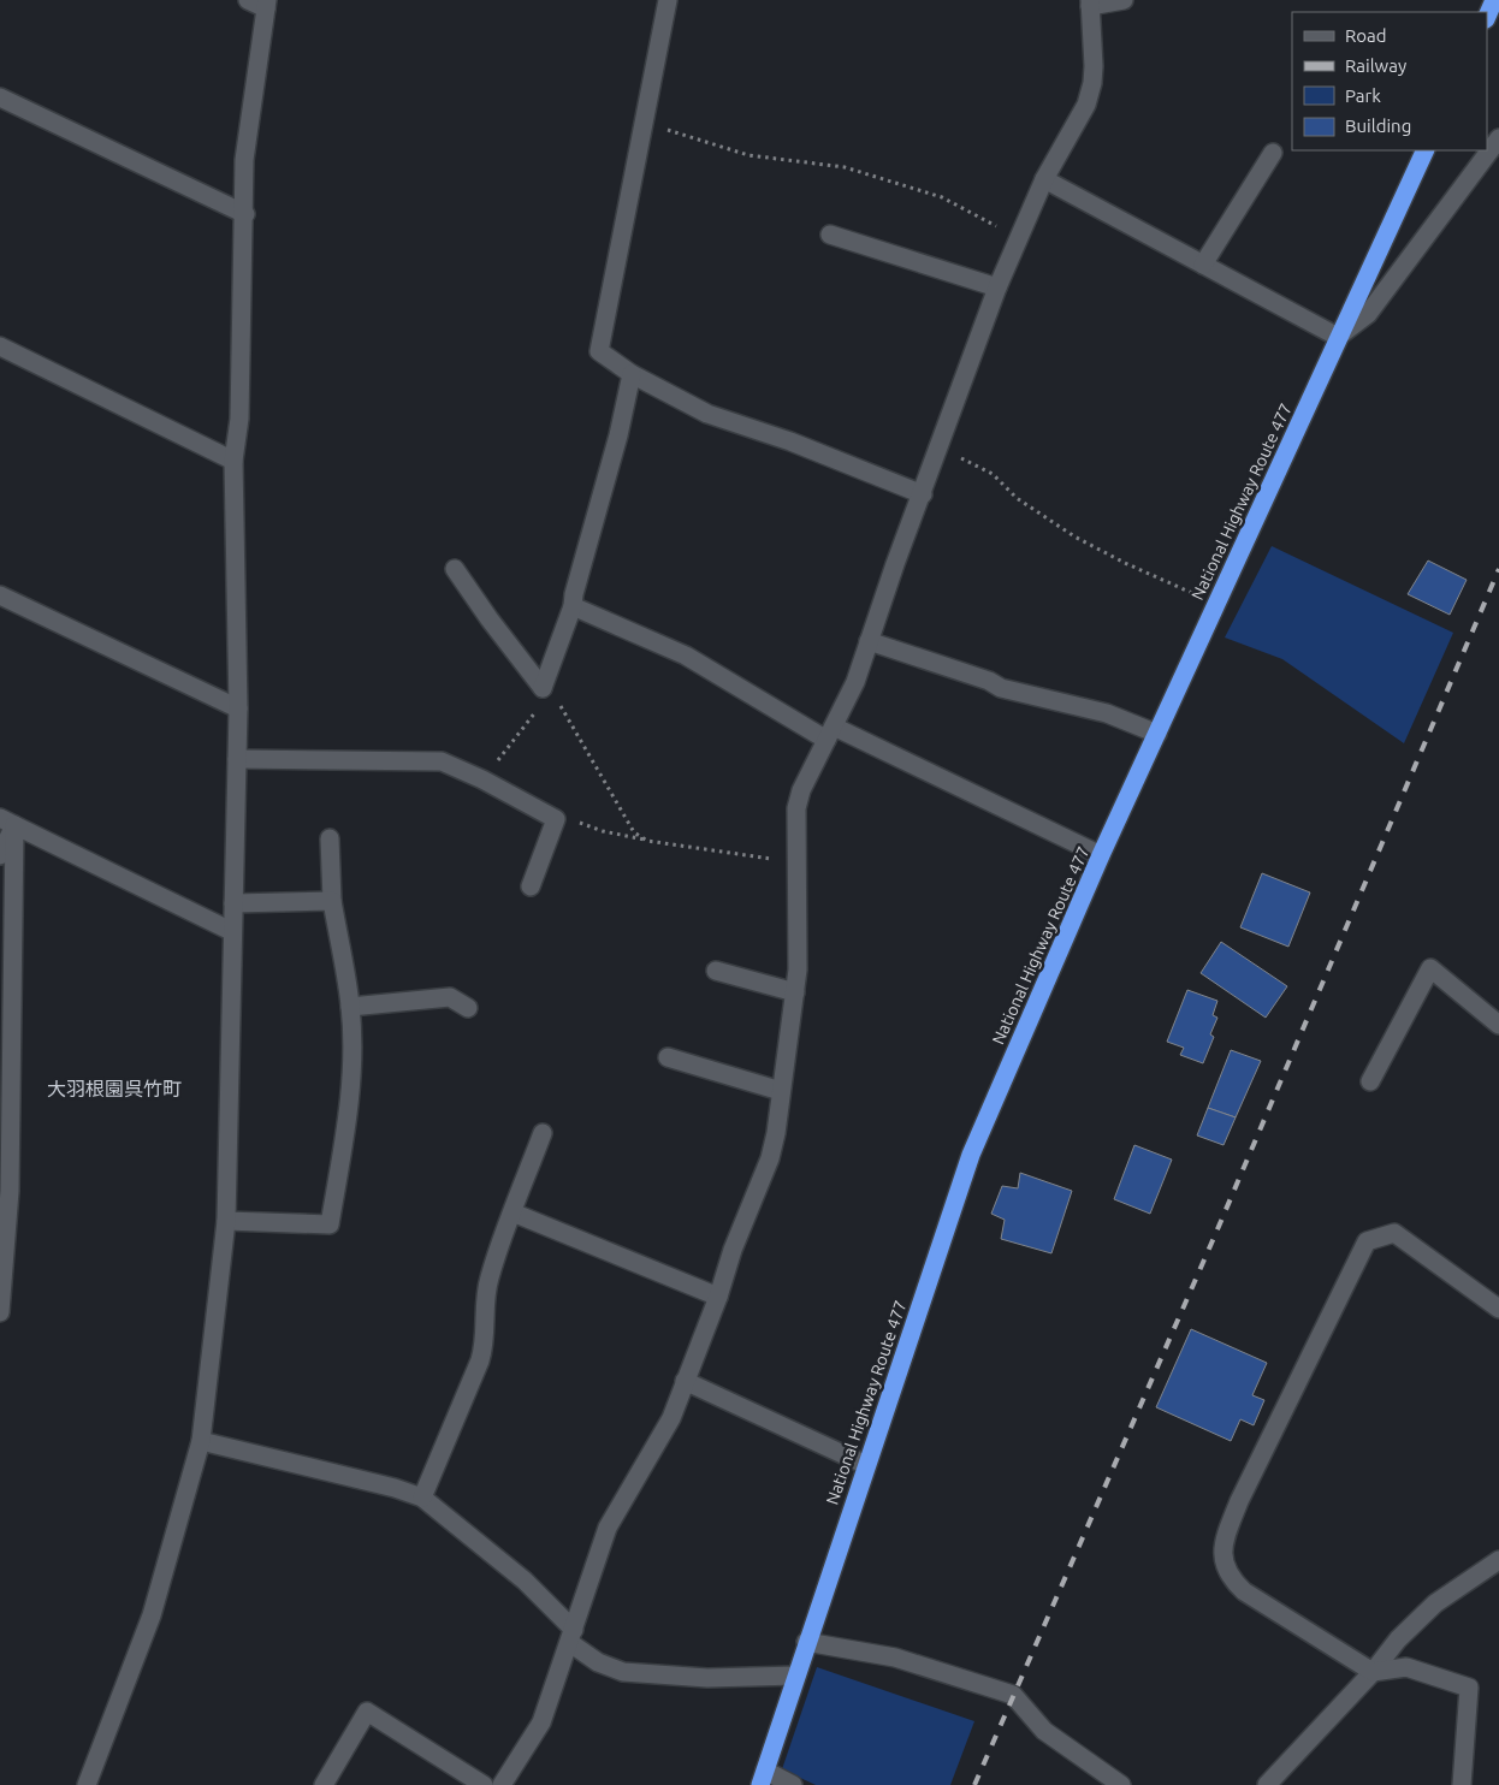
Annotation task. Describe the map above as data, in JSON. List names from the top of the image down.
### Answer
{
  "streets": {
    "highway": ["National Highway Route 477"]
  },
  "districts": ["大羽根園呉竹町"],
  "legend": [
    "Road",
    "Railway",
    "Park",
    "Building"
  ]
}
